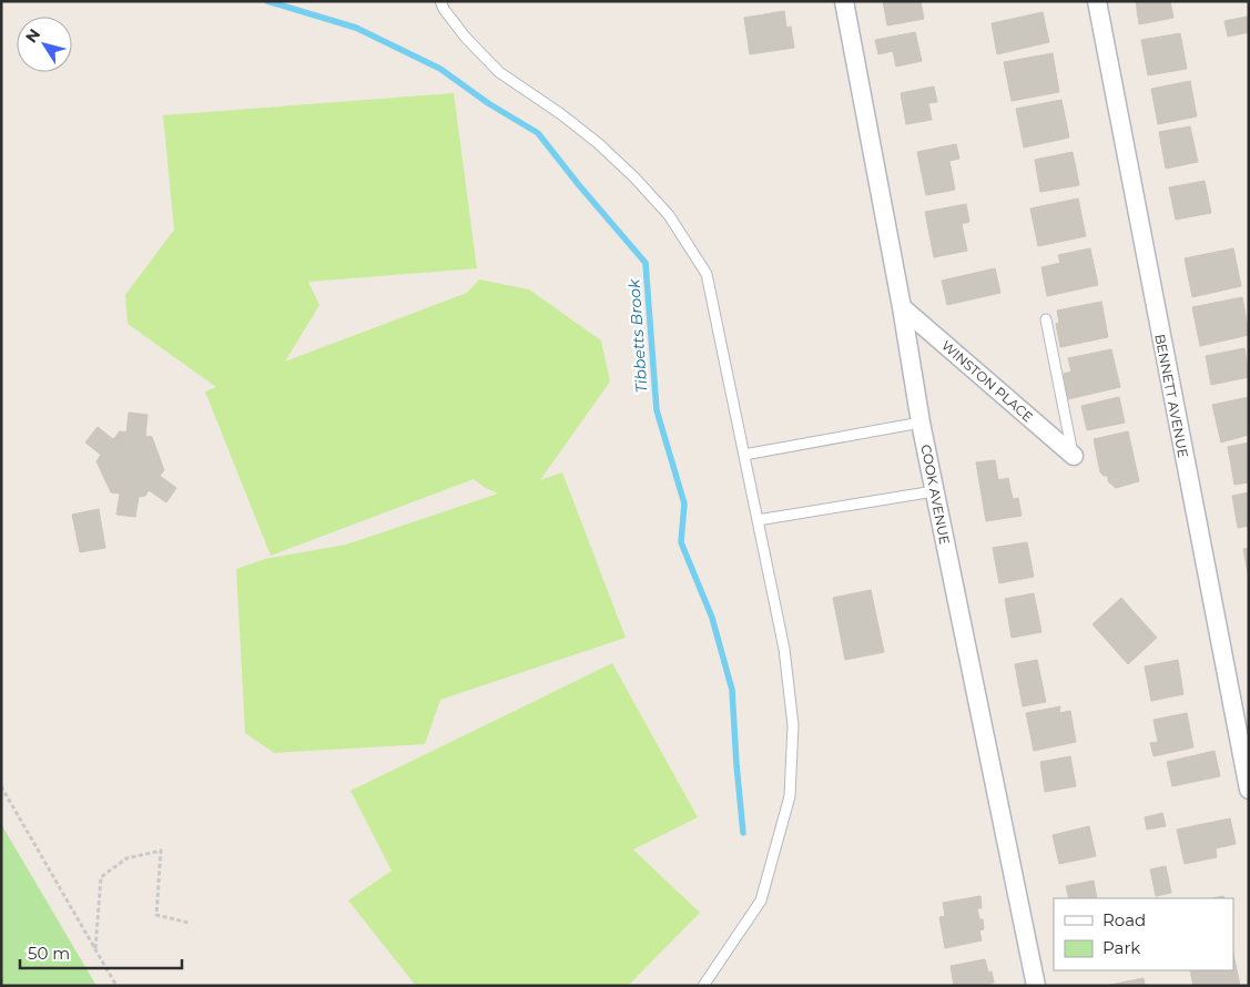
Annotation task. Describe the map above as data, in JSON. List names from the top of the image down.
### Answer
{
  "streets": {
    "street": ["WINSTON PLACE", "BENNETT AVENUE", "COOK AVENUE"]
  },
  "crossings": [
    ["WINSTON PLACE", "COOK AVENUE"]
  ],
  "water": ["Tibbetts Brook"],
  "legend": ["Road", "Park"],
  "scale_bar": "50 m",
  "north": "top left"
}
